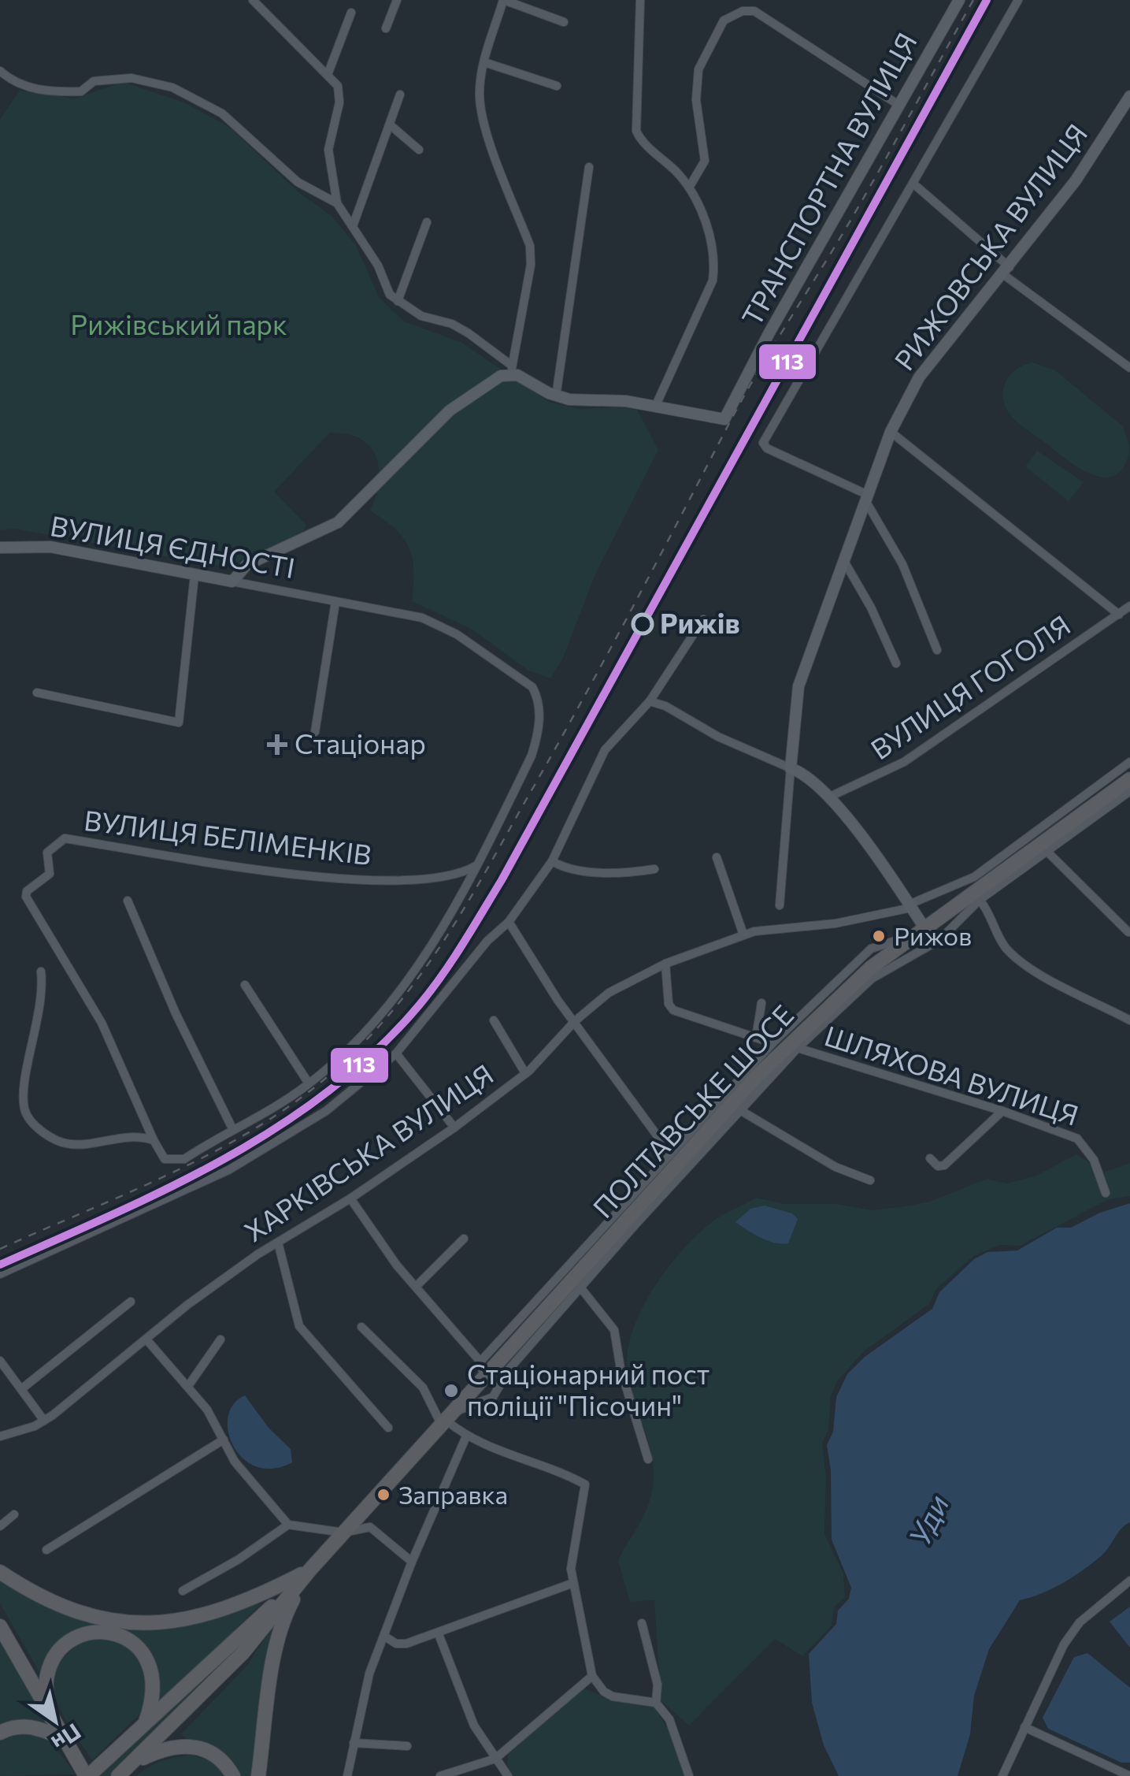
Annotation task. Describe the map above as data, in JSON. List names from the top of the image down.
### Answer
{
  "streets": {
    "highway": ["ПОЛТАВСЬКЕ ШОСЕ"],
    "street": [
      "ТРАНСПОРТНА ВУЛИЦЯ",
      "РИЖОВСЬКА ВУЛИЦЯ",
      "ВУЛИЦЯ ЄДНОСТІ",
      "ВУЛИЦЯ ГОГОЛЯ",
      "ВУЛИЦЯ БЕЛІМЕНКІВ",
      "ШЛЯХОВА ВУЛИЦЯ",
      "ХАРКІВСЬКА ВУЛИЦЯ"
    ]
  },
  "crossings": [
    ["ВУЛИЦЯ ЄДНОСТІ", "ВУЛИЦЯ БЕЛІМЕНКІВ"]
  ],
  "water": ["Уди"],
  "parks": ["Рижівський парк"],
  "places": {
    "other": [
      "Рижів",
      "Рижов",
      "Стаціонарний пост поліції \"Пісочин\"",
      "Заправка"
    ],
    "health": ["Стаціонар"]
  },
  "lines": ["transit line 113"],
  "north": "bottom right"
}
